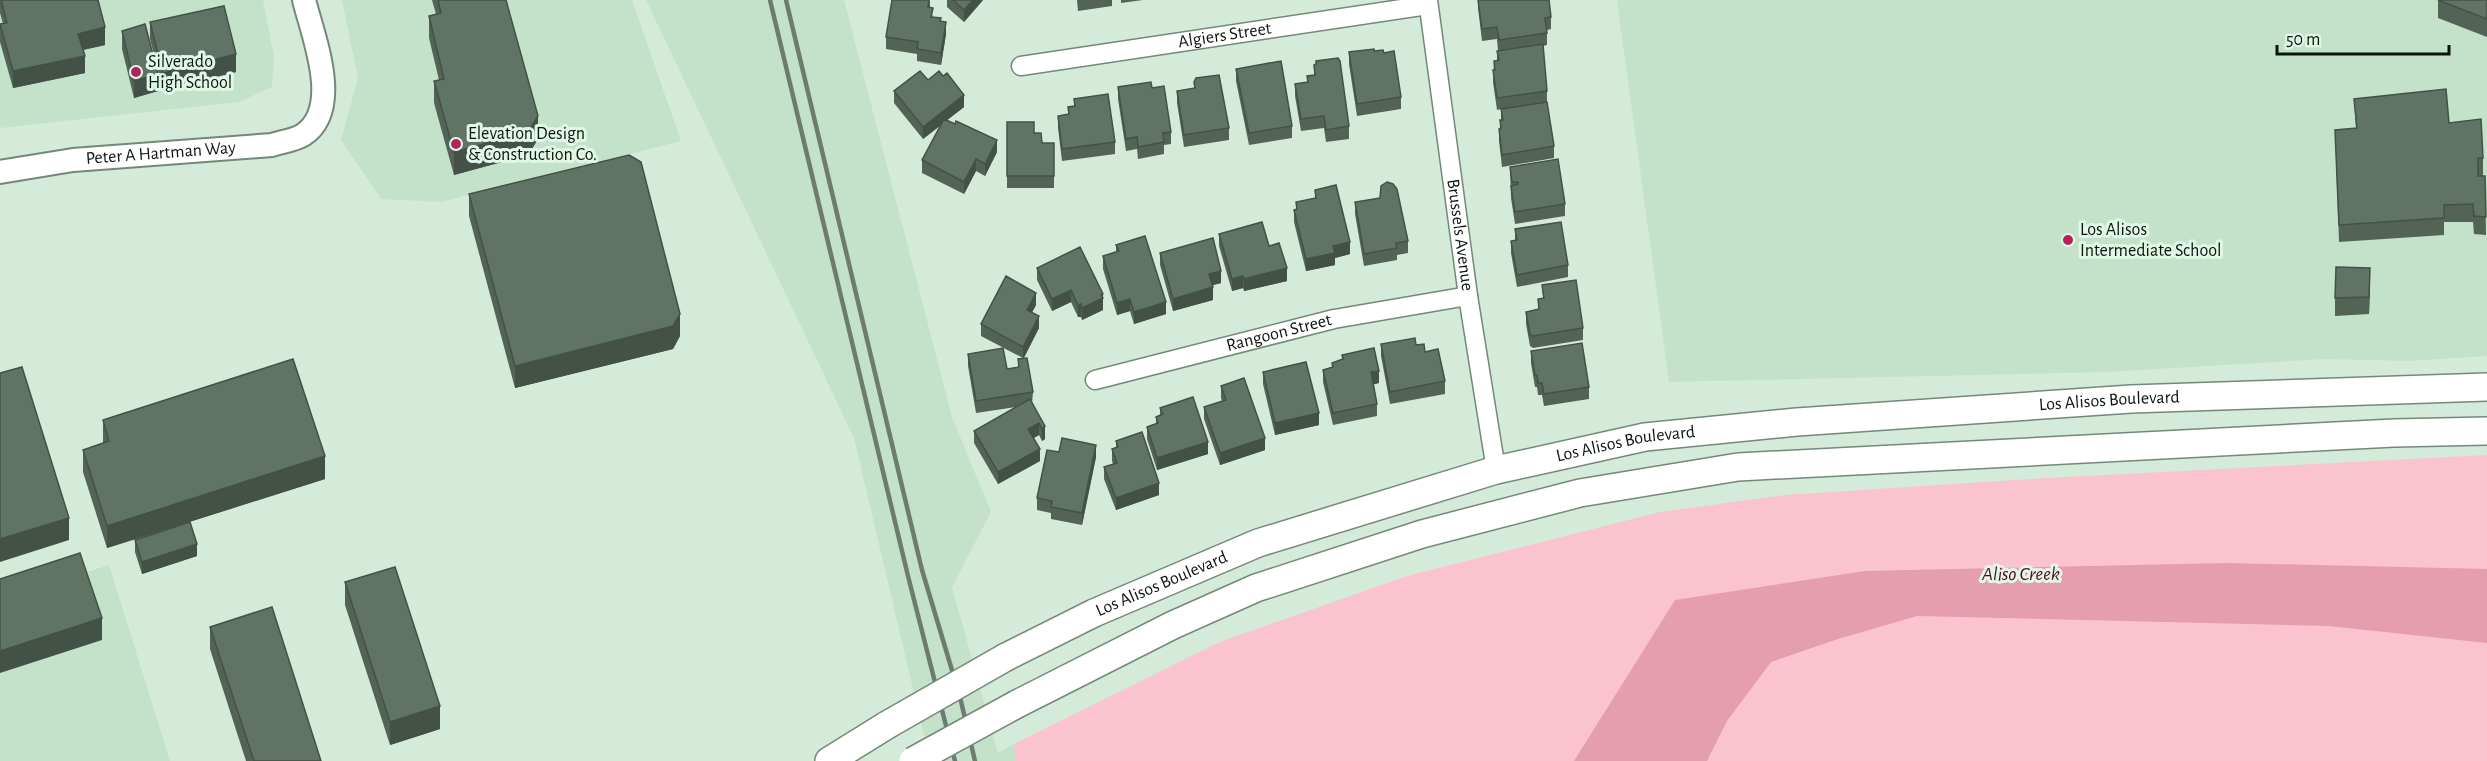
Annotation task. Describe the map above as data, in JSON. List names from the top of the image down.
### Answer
{
  "streets": {
    "main road": ["Los Alisos Boulevard"],
    "street": [
      "Algiers Street",
      "Peter A Hartman Way",
      "Brussels Avenue",
      "Rangoon Street"
    ]
  },
  "crossings": [
    ["Algiers Street", "Brussels Avenue"],
    ["Brussels Avenue", "Rangoon Street"],
    ["Brussels Avenue", "Los Alisos Boulevard"]
  ],
  "water": ["Aliso Creek"],
  "places": ["Silverado High School", "Elevation Design & Construction Co.", "Los Alisos Intermediate School"],
  "scale_bar": "50 m"
}
